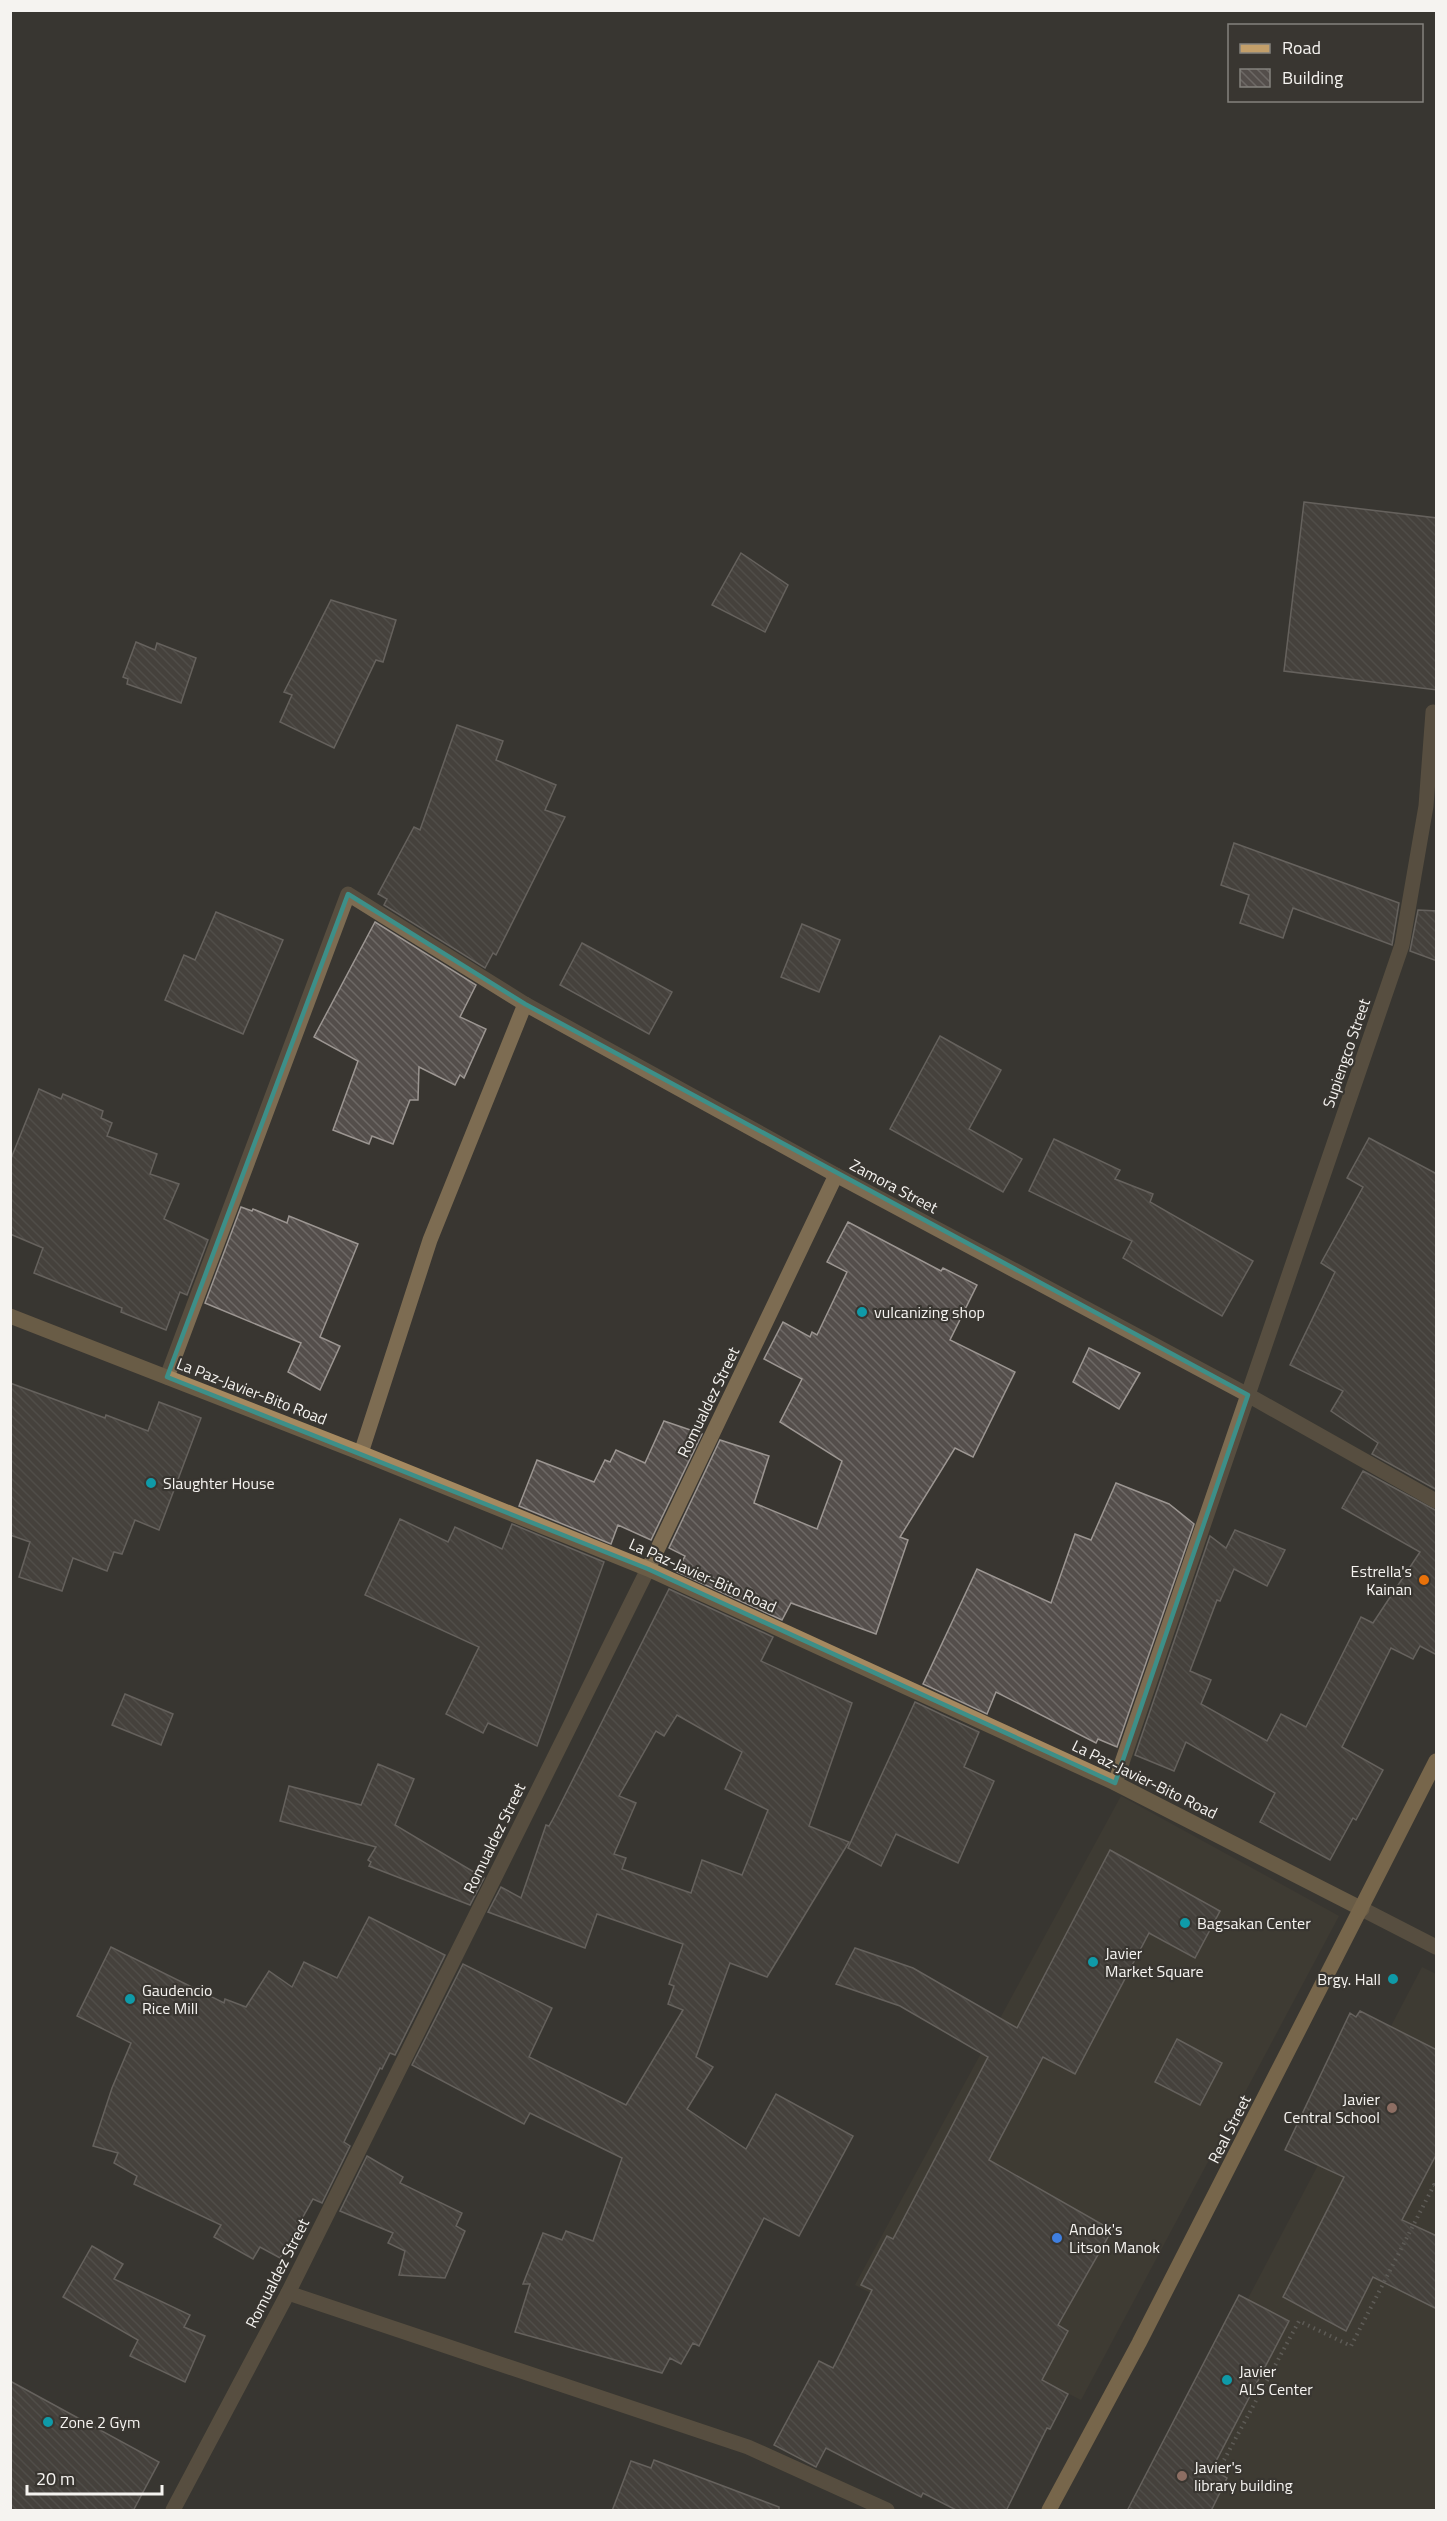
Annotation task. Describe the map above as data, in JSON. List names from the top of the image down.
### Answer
{
  "streets": {
    "main road": ["La Paz-Javier-Bito Road", "Real Street"],
    "street": ["Supiengco Street", "Zamora Street", "Romualdez Street"]
  },
  "crossings": [
    ["Supiengco Street", "Zamora Street"],
    ["Supiengco Street", "La Paz-Javier-Bito Road"],
    ["Zamora Street", "La Paz-Javier-Bito Road"],
    ["Zamora Street", "Romualdez Street"],
    ["La Paz-Javier-Bito Road", "Romualdez Street"],
    ["La Paz-Javier-Bito Road", "Real Street"]
  ],
  "places": [
    "vulcanizing shop",
    "Slaughter House",
    "Estrella's Kainan",
    "Bagsakan Center",
    "Javier Market Square",
    "Brgy. Hall",
    "Gaudencio Rice Mill",
    "Javier Central School",
    "Andok's Litson Manok",
    "Javier ALS Center",
    "Zone 2 Gym",
    "Javier's library building"
  ],
  "legend": ["Road", "Building"],
  "scale_bar": "20 m"
}
